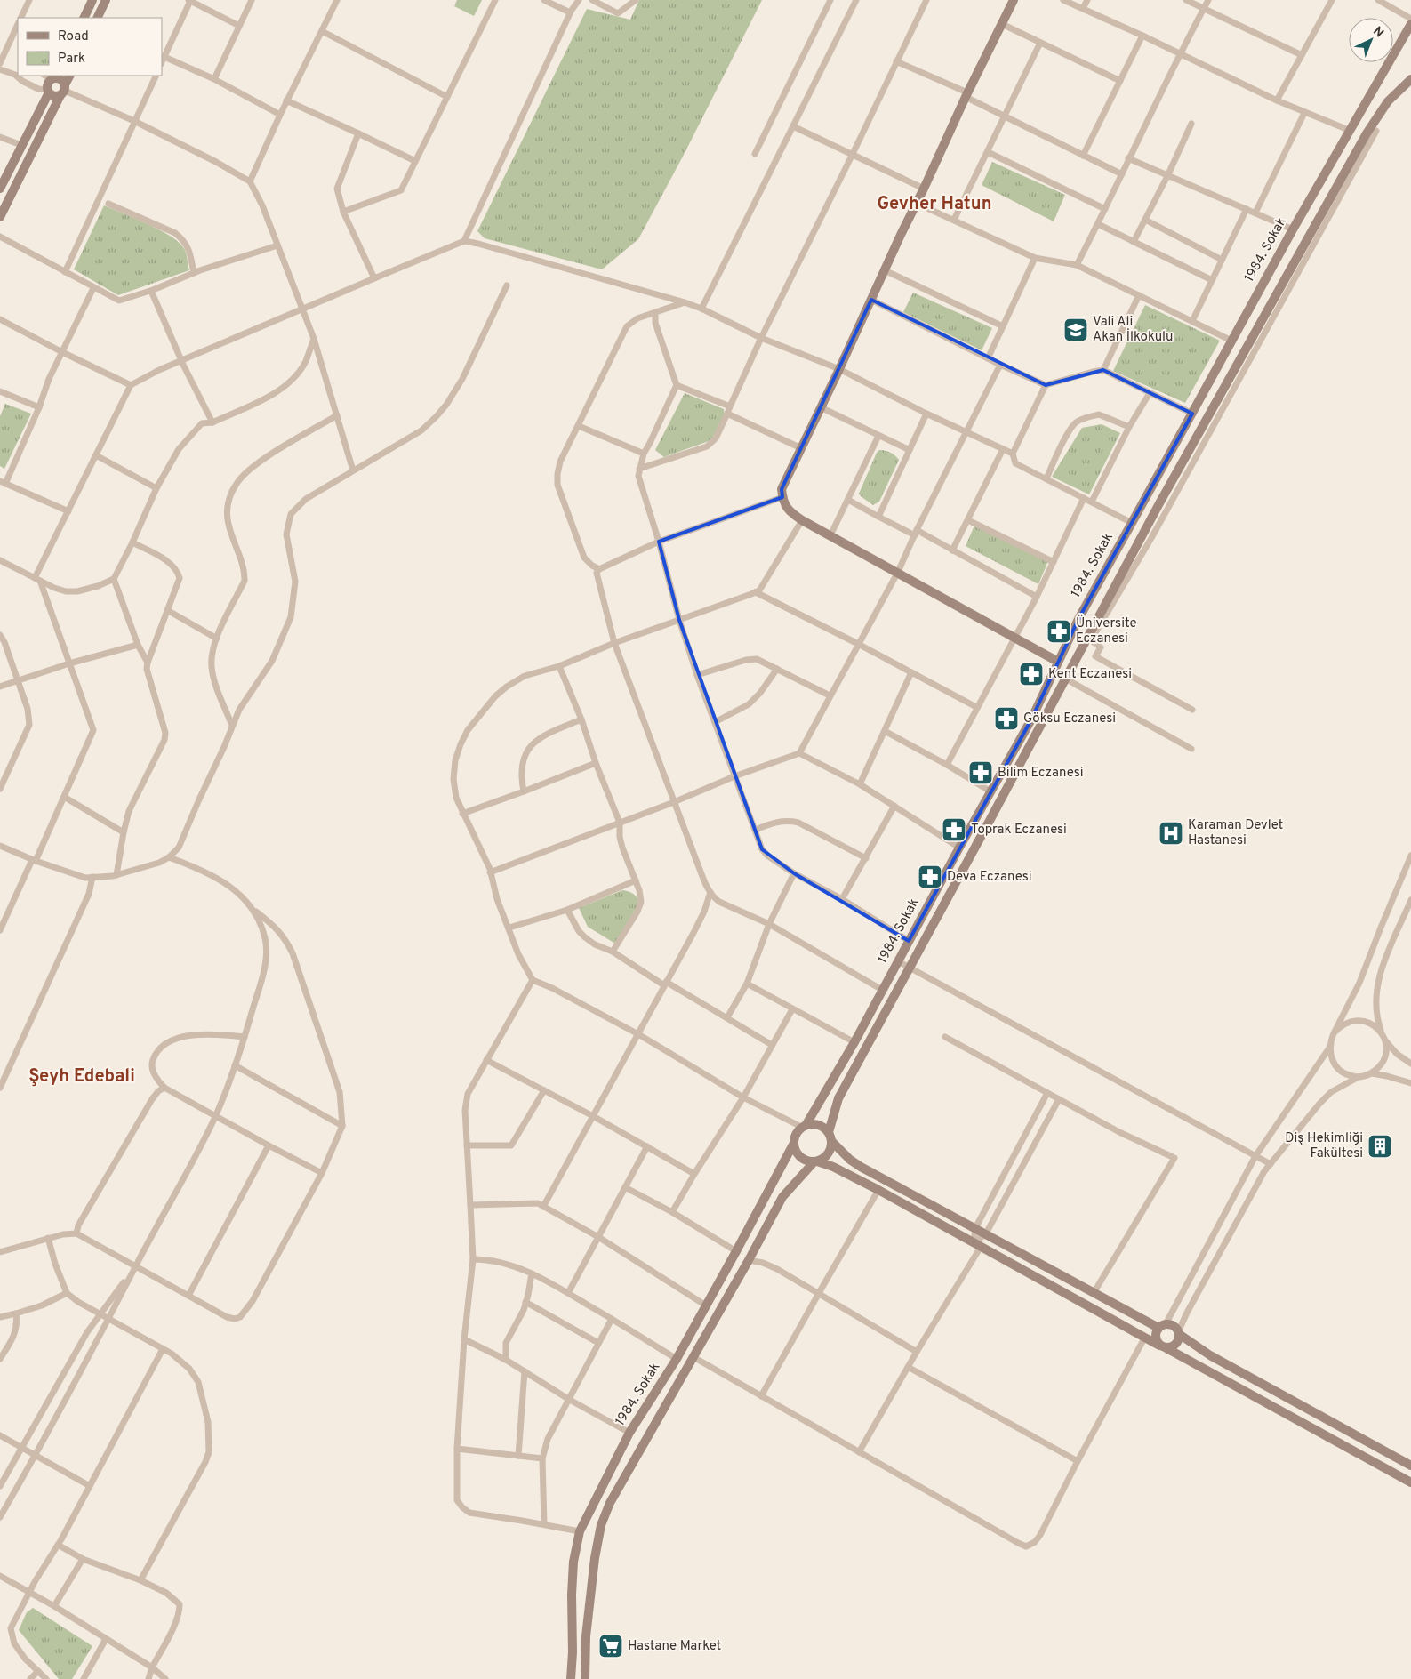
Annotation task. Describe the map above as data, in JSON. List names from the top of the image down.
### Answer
{
  "streets": {
    "main road": ["1984. Sokak"]
  },
  "districts": ["Gevher Hatun", "Şeyh Edebali"],
  "places": {
    "school or university": ["Vali Ali Akan İlkokulu"],
    "pharmacy": [
      "Üniversite Eczanesi",
      "Kent Eczanesi",
      "Göksu Eczanesi",
      "Bilim Eczanesi",
      "Toprak Eczanesi",
      "Deva Eczanesi"
    ],
    "hospital": ["Karaman Devlet Hastanesi"],
    "building": ["Diş Hekimliği Fakültesi"],
    "supermarket": ["Hastane Market"]
  },
  "legend": ["Road", "Park"],
  "north": "top right"
}
